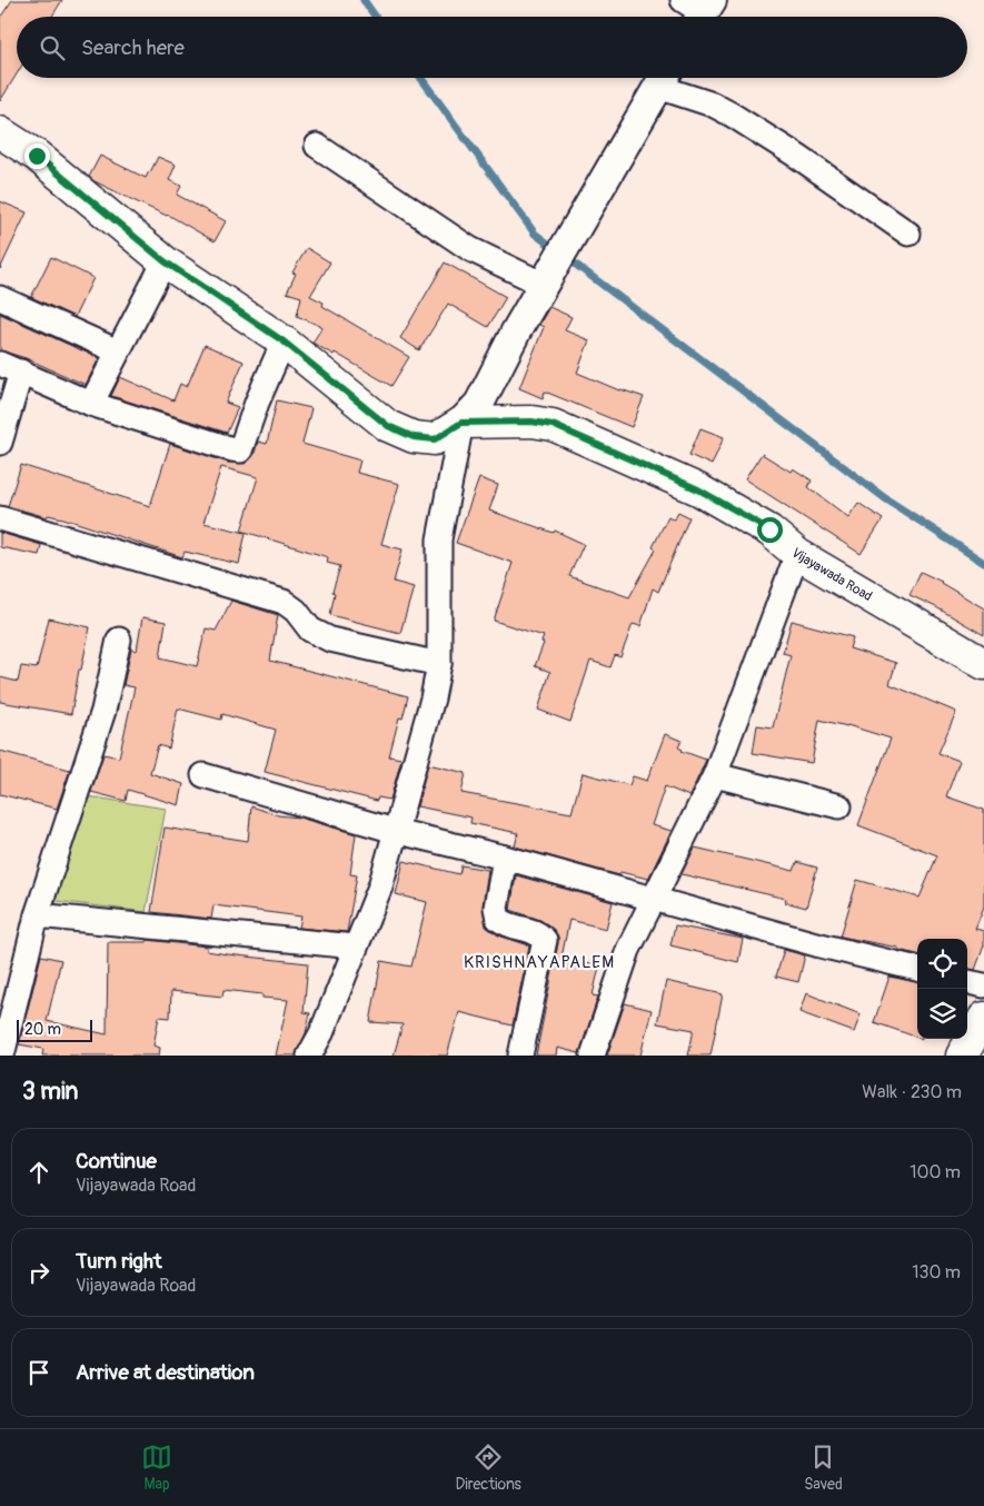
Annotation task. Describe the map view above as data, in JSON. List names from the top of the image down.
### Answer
{
  "streets": {
    "main road": ["Vijayawada Road"]
  },
  "districts": ["KRISHNAYAPALEM"],
  "scale_bar": "20 m",
  "page": {
    "search": "Search here",
    "scale": "20 m",
    "heading": ["3 min", "Walk · 230 m"],
    "list": [
      ["Continue", "Vijayawada Road", "100 m"],
      ["Turn right", "Vijayawada Road", "130 m"],
      "Arrive at destination"
    ],
    "nav": ["Map", "Directions", "Saved"]
  }
}
